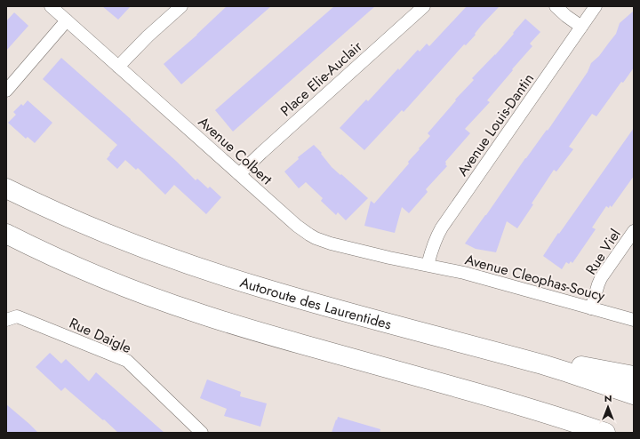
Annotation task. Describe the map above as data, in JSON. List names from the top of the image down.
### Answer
{
  "streets": {
    "highway": ["Autoroute des Laurentides"],
    "street": [
      "Place Elie-Auclair",
      "Avenue Louis-Dantin",
      "Avenue Colbert",
      "Rue Viel",
      "Avenue Cleophas-Soucy",
      "Rue Daigle"
    ]
  },
  "crossings": [
    ["Place Elie-Auclair", "Avenue Colbert"],
    ["Avenue Louis-Dantin", "Avenue Colbert"],
    ["Avenue Louis-Dantin", "Avenue Cleophas-Soucy"],
    ["Avenue Colbert", "Avenue Cleophas-Soucy"],
    ["Rue Viel", "Avenue Cleophas-Soucy"]
  ],
  "north": "top"
}
